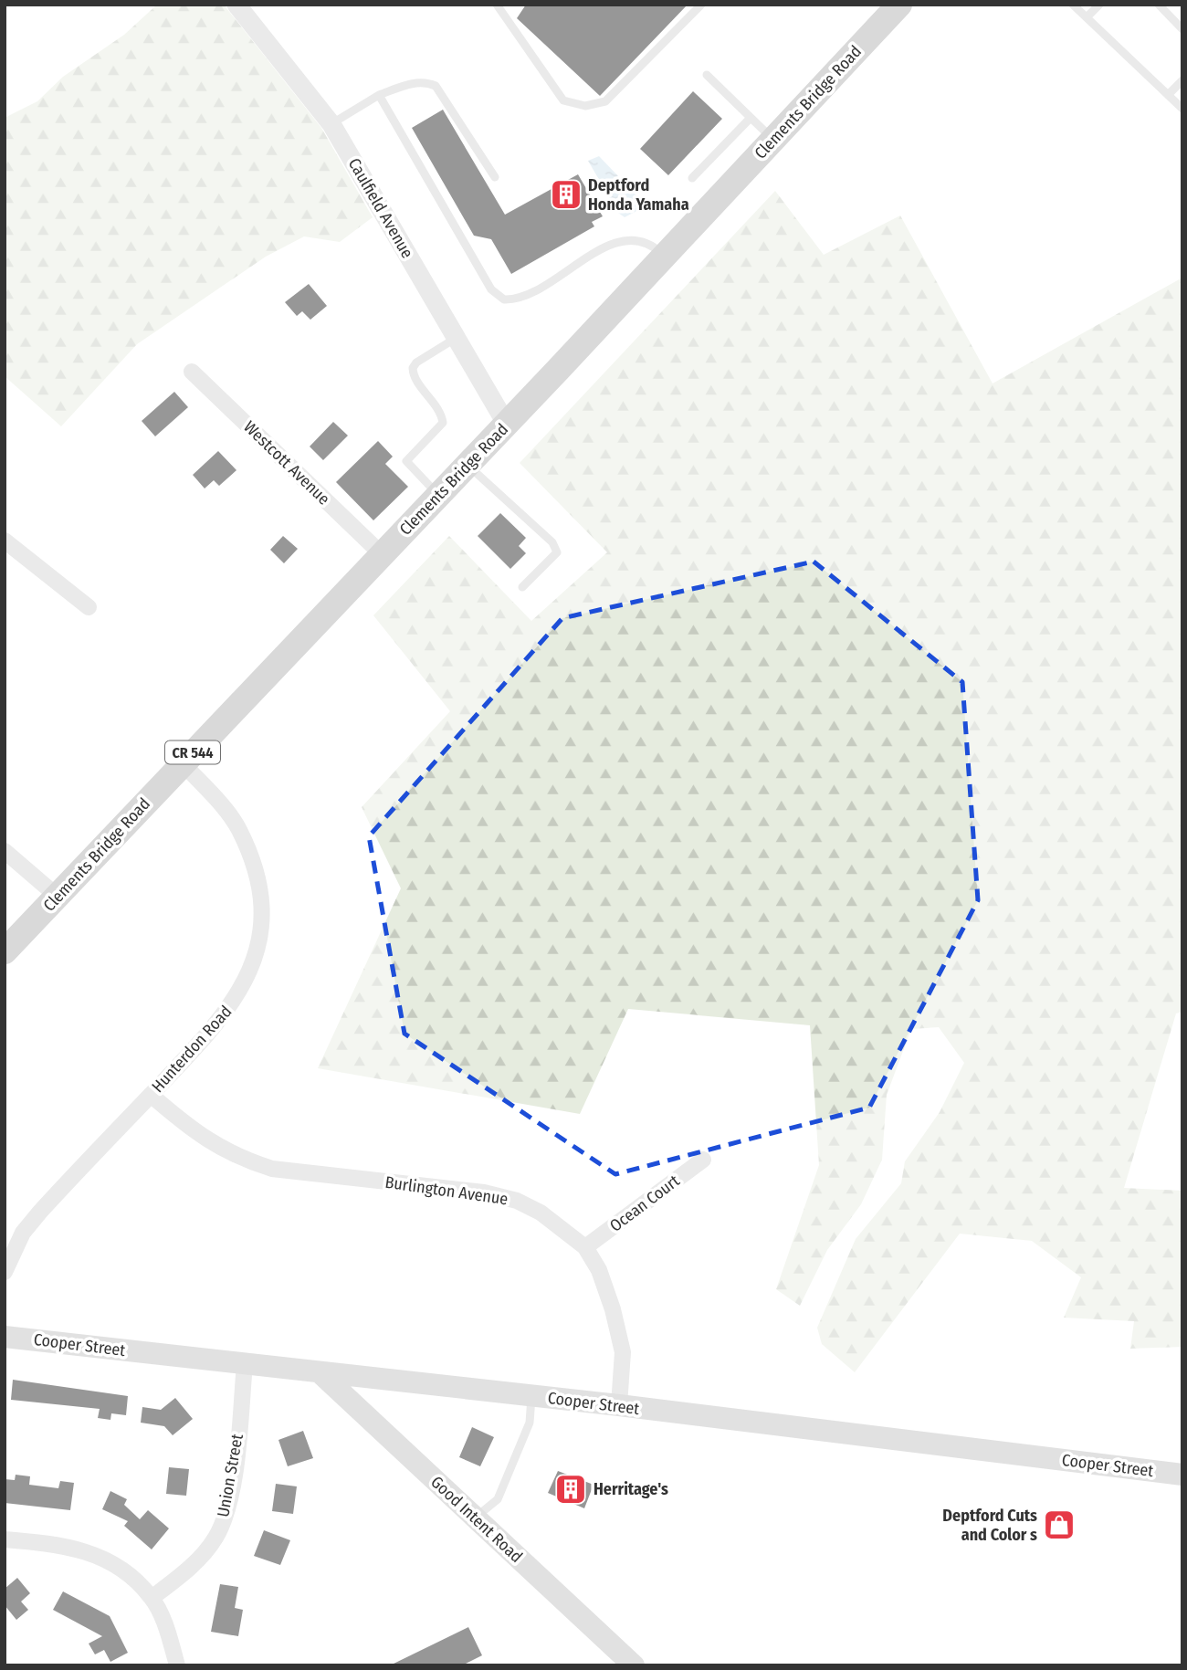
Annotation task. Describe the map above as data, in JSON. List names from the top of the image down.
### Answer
{
  "streets": {
    "main road": [
      "Clements Bridge Road",
      "CR 544",
      "Cooper Street",
      "Good Intent Road"
    ],
    "street": [
      "Caulfield Avenue",
      "Westcott Avenue",
      "Hunterdon Road",
      "Burlington Avenue",
      "Ocean Court",
      "Union Street"
    ]
  },
  "crossings": [
    ["Clements Bridge Road", "Caulfield Avenue"],
    ["Clements Bridge Road", "Westcott Avenue"],
    ["Clements Bridge Road", "Hunterdon Road"],
    ["Hunterdon Road", "Burlington Avenue"],
    ["Burlington Avenue", "Ocean Court"],
    ["Burlington Avenue", "Cooper Street"],
    ["Cooper Street", "Union Street"],
    ["Cooper Street", "Good Intent Road"]
  ],
  "places": {
    "building": ["Deptford Honda Yamaha", "Herritage's"],
    "shop": ["Deptford Cuts and Color s"]
  }
}
